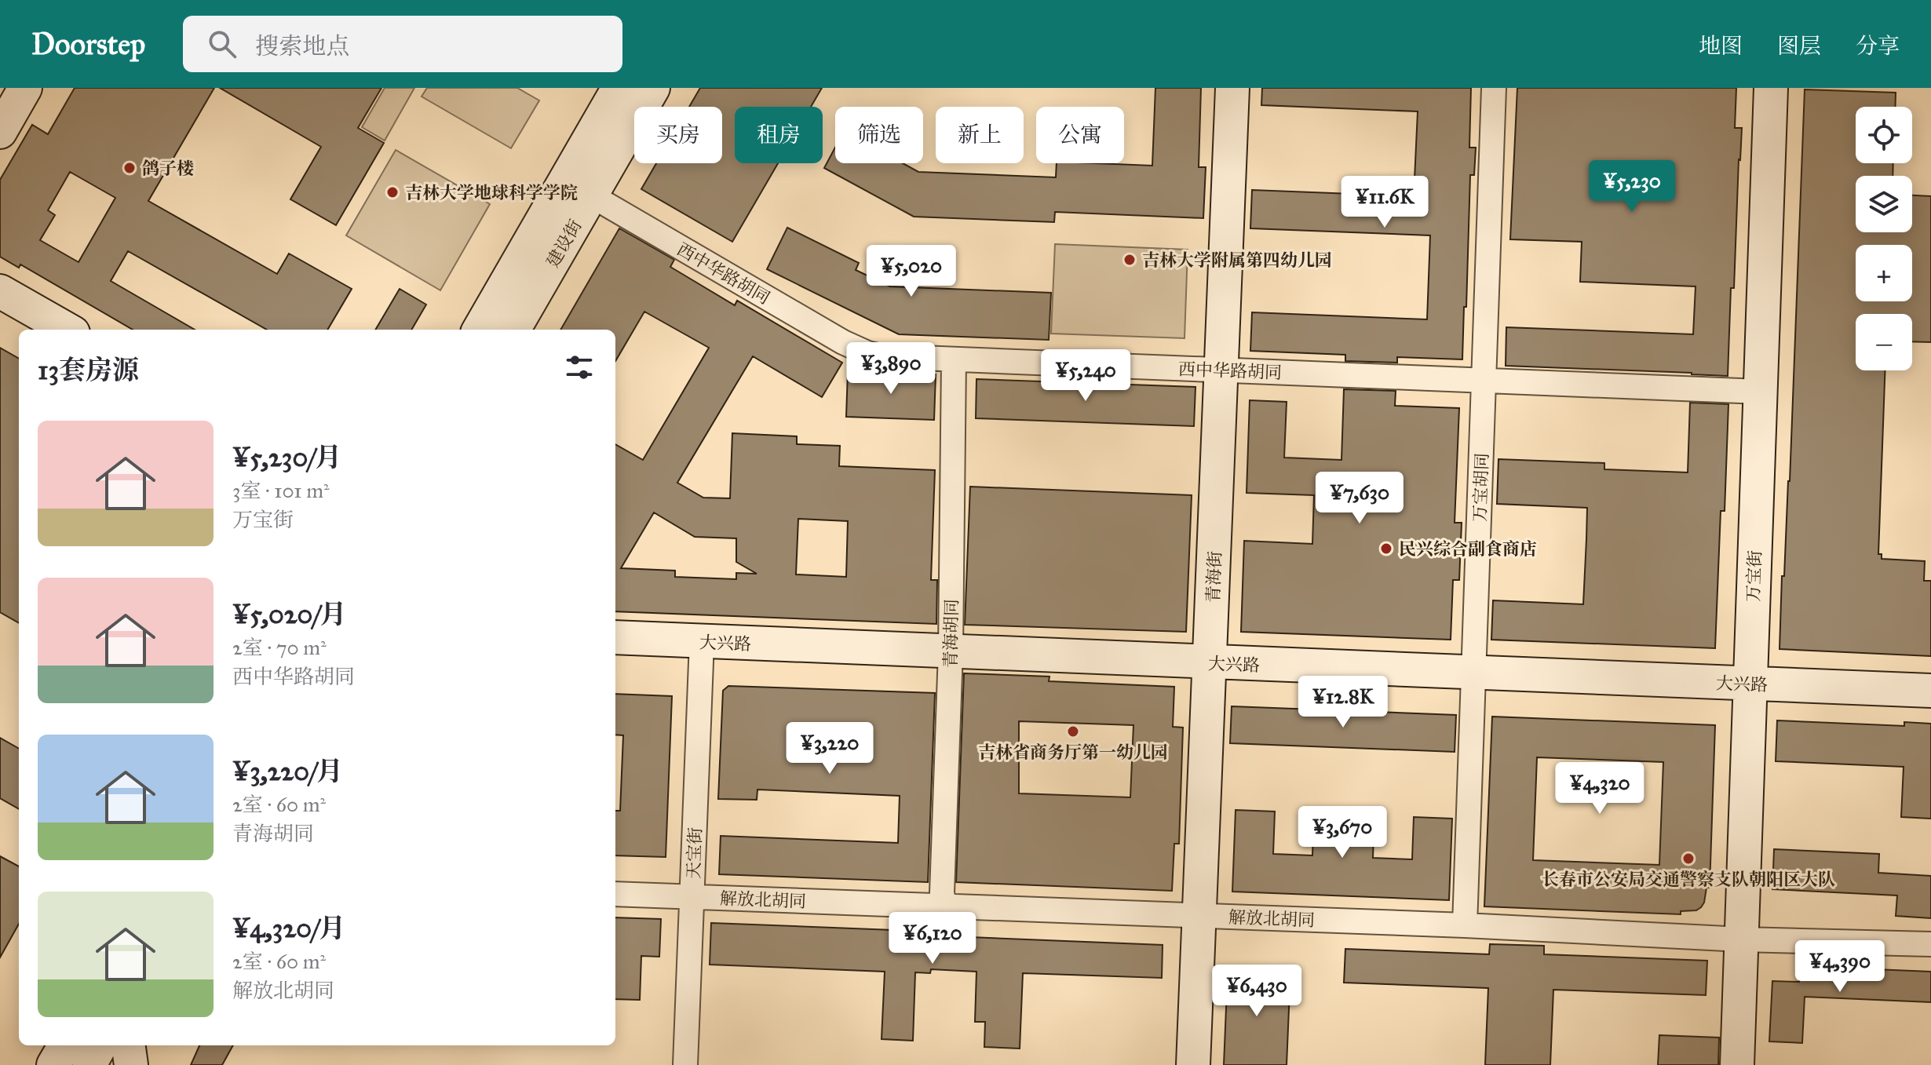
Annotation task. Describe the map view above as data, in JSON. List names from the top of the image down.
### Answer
{
  "streets": {
    "street": [
      "建设街",
      "西中华路胡同",
      "万宝胡同",
      "万宝街",
      "青海街",
      "青海胡同",
      "大兴路",
      "天宝街",
      "解放北胡同"
    ]
  },
  "crossings": [
    ["建设街", "西中华路胡同"],
    ["西中华路胡同", "万宝胡同"],
    ["西中华路胡同", "万宝街"],
    ["西中华路胡同", "青海街"],
    ["西中华路胡同", "青海胡同"],
    ["万宝胡同", "大兴路"],
    ["万宝胡同", "解放北胡同"],
    ["万宝街", "大兴路"],
    ["万宝街", "解放北胡同"],
    ["青海街", "大兴路"],
    ["青海街", "解放北胡同"],
    ["青海胡同", "大兴路"],
    ["青海胡同", "解放北胡同"],
    ["大兴路", "天宝街"],
    ["天宝街", "解放北胡同"]
  ],
  "places": [
    "鸽子楼",
    "吉林大学地球科学学院",
    "吉林大学附属第四幼儿园",
    "民兴综合副食商店",
    "吉林省商务厅第一幼儿园",
    "长春市公安局交通警察支队朝阳区大队"
  ],
  "page": {
    "header": "Doorstep",
    "search": "搜索地点",
    "nav": ["地图", "图层", "分享"],
    "map_buttons": ["+", "−"],
    "chip": [
      "买房",
      "租房",
      "筛选",
      "新上",
      "公寓"
    ],
    "price": [
      "¥5,230",
      "¥11.6K",
      "¥5,020",
      "¥3,890",
      "¥5,240",
      "¥7,630",
      "¥12.8K",
      "¥3,220",
      "¥4,320",
      "¥3,670",
      "¥6,120",
      "¥4,390",
      "¥6,430"
    ],
    "heading": "13套房源",
    "list": [
      {
        "name": "¥5,230/月",
        "note": "3室 · 101 m² · 万宝街"
      },
      {
        "name": "¥5,020/月",
        "note": "2室 · 70 m² · 西中华路胡同"
      },
      {
        "name": "¥3,220/月",
        "note": "2室 · 60 m² · 青海胡同"
      },
      {
        "name": "¥4,320/月",
        "note": "2室 · 60 m² · 解放北胡同"
      }
    ]
  }
}
